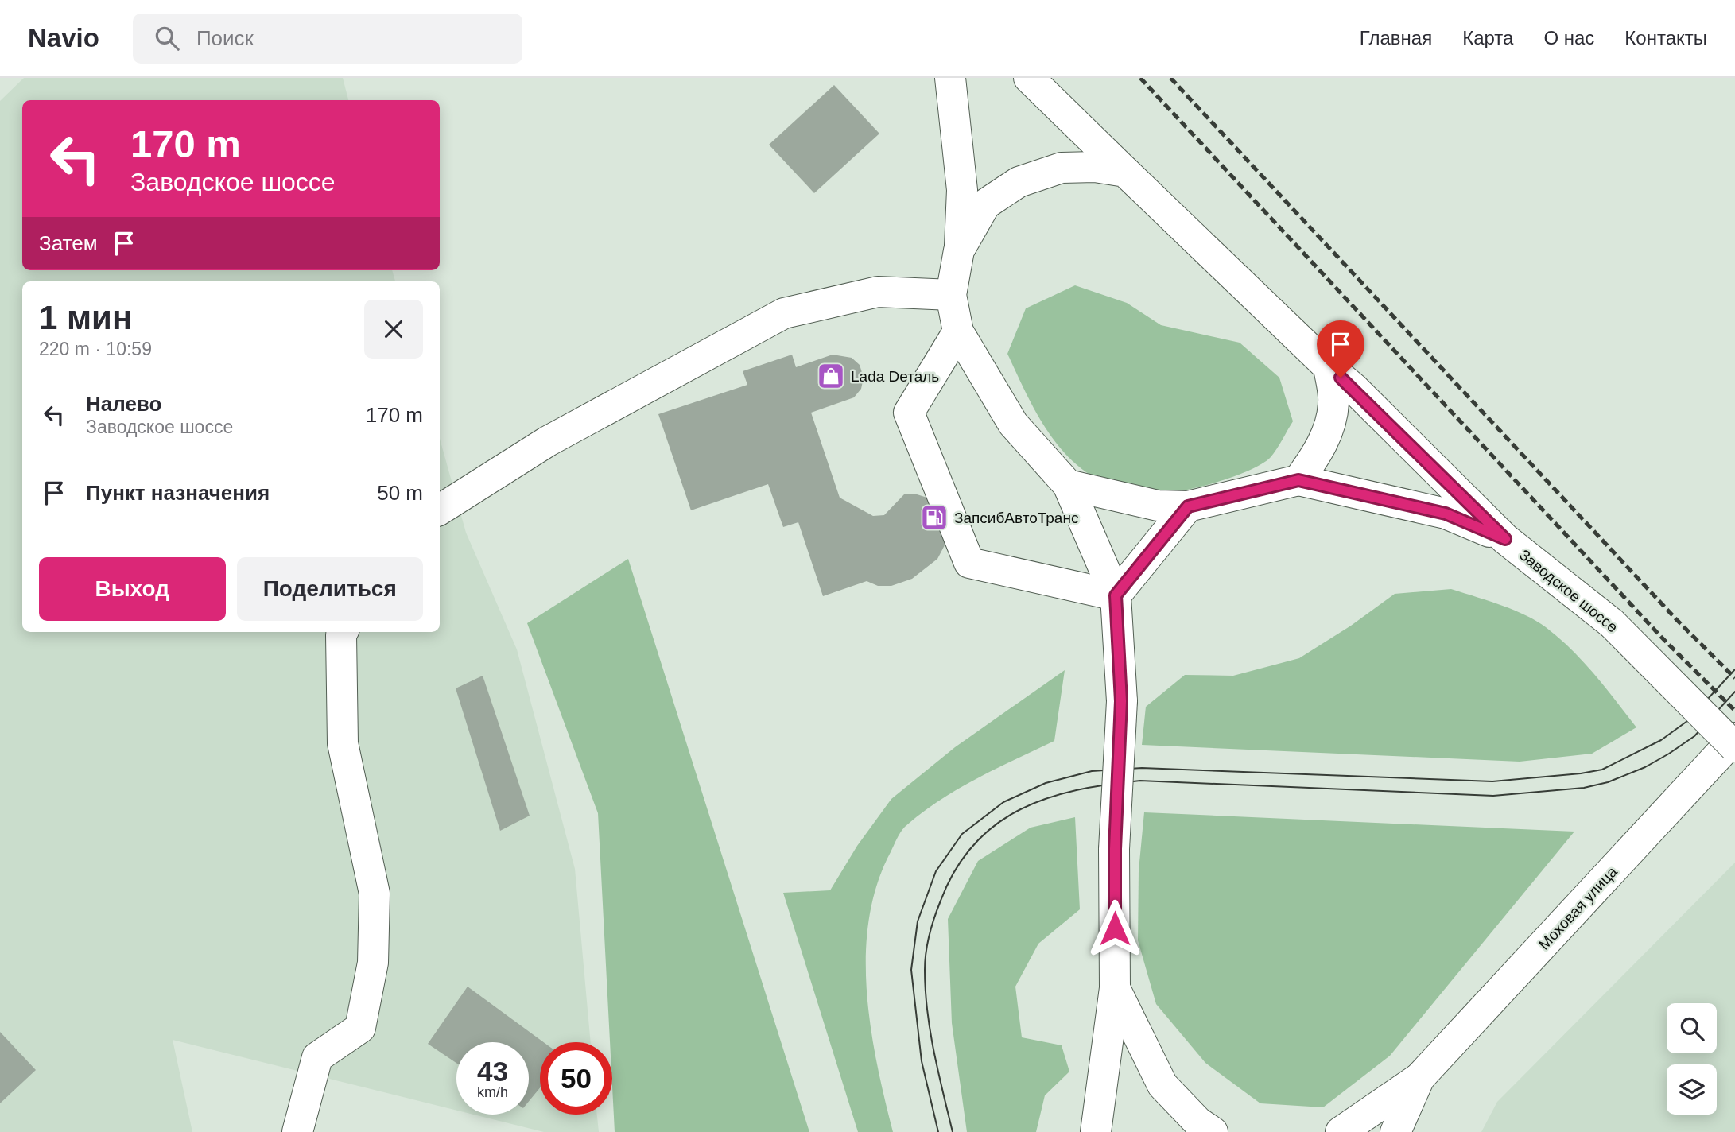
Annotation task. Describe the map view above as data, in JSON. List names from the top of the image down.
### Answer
{
  "streets": {
    "main road": ["Заводское шоссе", "Моховая улица"]
  },
  "places": {
    "shop": ["Lada Dеталь"],
    "fuel station": ["ЗапсибАвтоТранс"]
  },
  "page": {
    "header": "Navio",
    "search": "Поиск",
    "nav": [
      "Главная",
      "Карта",
      "О нас",
      "Контакты"
    ],
    "turn": ["170 m", "Заводское шоссе"],
    "then": "Затем",
    "heading": ["1 мин", "220 m · 10:59"],
    "list": [
      {
        "name": "Налево",
        "note": "Заводское шоссе",
        "value": "170 m"
      },
      {
        "name": "Пункт назначения",
        "value": "50 m"
      }
    ],
    "buttons": ["Выход", "Поделиться"],
    "speed": "43 km/h",
    "limit": "50"
  }
}
